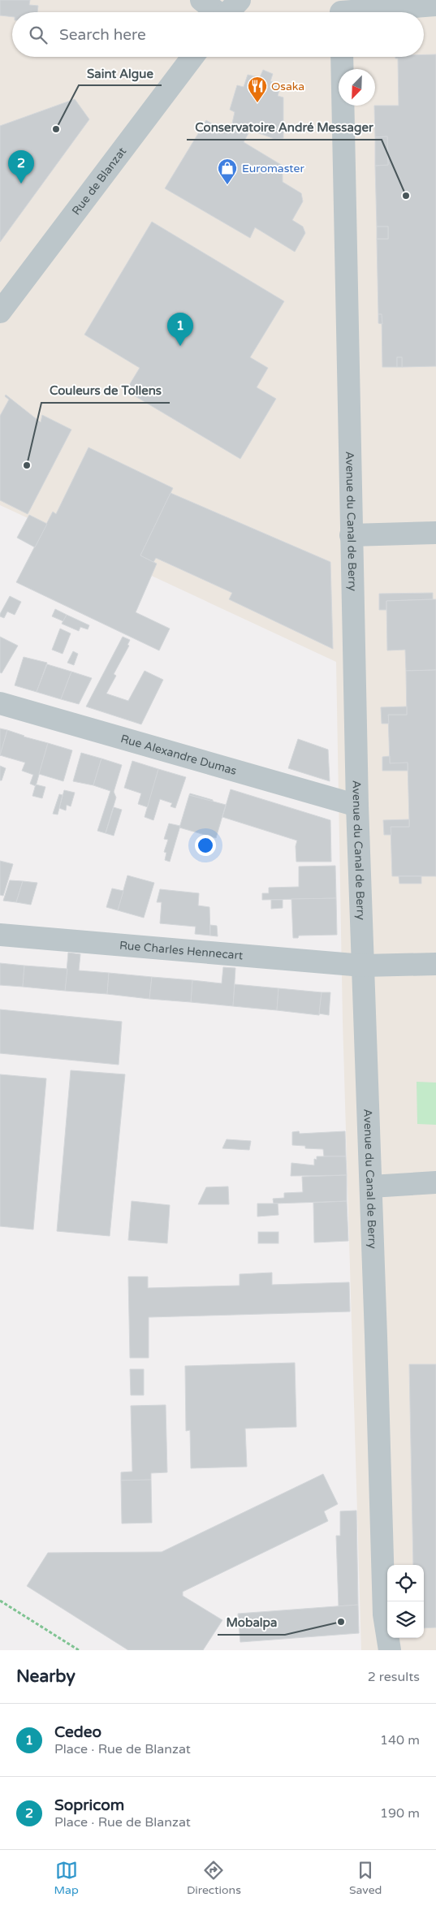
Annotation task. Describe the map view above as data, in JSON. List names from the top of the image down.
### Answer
{
  "streets": {
    "street": [
      "Rue de Blanzat",
      "Avenue du Canal de Berry",
      "Rue Alexandre Dumas",
      "Rue Charles Hennecart"
    ]
  },
  "crossings": [
    ["Avenue du Canal de Berry", "Rue Alexandre Dumas"],
    ["Avenue du Canal de Berry", "Rue Charles Hennecart"]
  ],
  "places": {
    "restaurant": ["Osaka"],
    "other": [
      "Saint Algue",
      "Conservatoire André Messager",
      "Couleurs de Tollens",
      "Mobalpa"
    ],
    "shop": ["Euromaster"]
  },
  "north": "bottom left",
  "page": {
    "search": "Search here",
    "pins": ["2", "1"],
    "heading": ["Nearby", "2 results"],
    "list": [
      {
        "mark": "1",
        "name": "Cedeo",
        "note": "Place · Rue de Blanzat",
        "value": "140 m"
      },
      {
        "mark": "2",
        "name": "Sopricom",
        "note": "Place · Rue de Blanzat",
        "value": "190 m"
      }
    ],
    "nav": ["Map", "Directions", "Saved"]
  }
}
